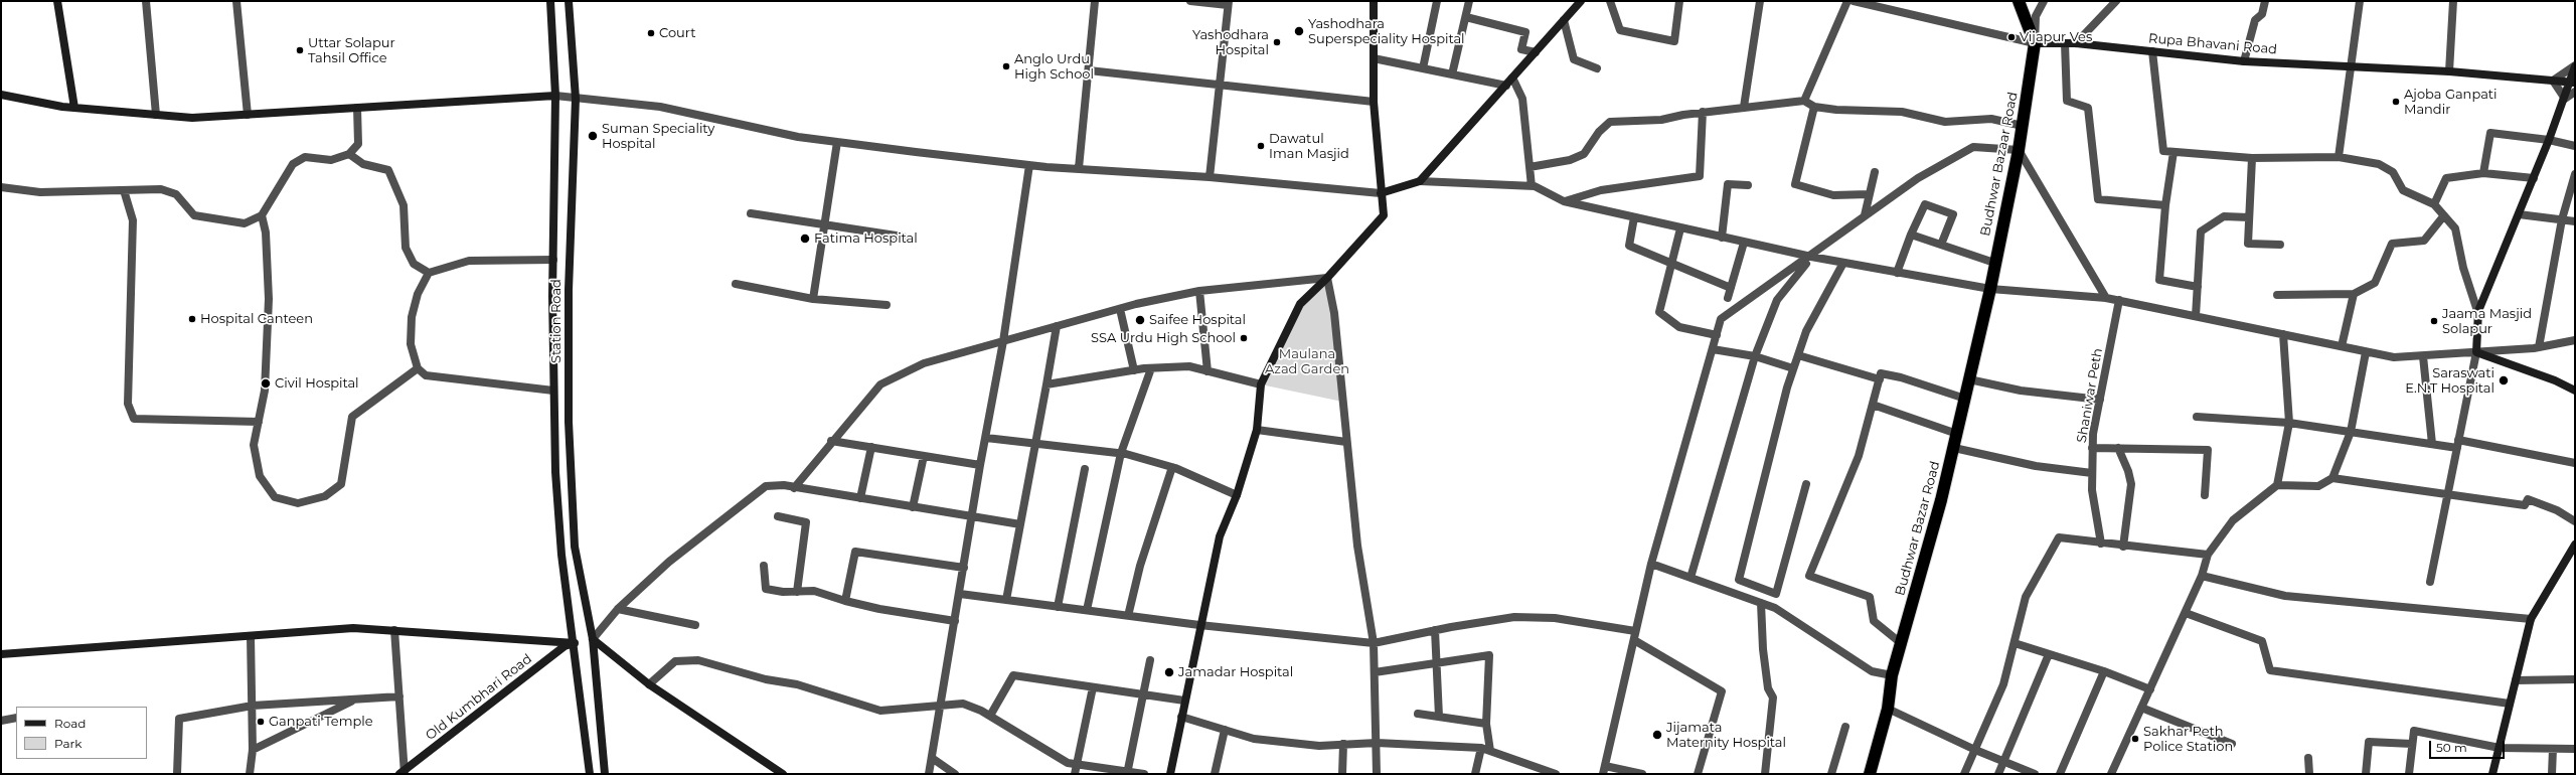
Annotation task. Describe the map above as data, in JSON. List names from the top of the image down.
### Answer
{
  "streets": {
    "highway": ["Budhwar Bazaar Road", "Budhwar Bazar Road"],
    "street": [
      "Rupa Bhavani Road",
      "Station Road",
      "Shaniwar Peth",
      "Old Kumbhari Road"
    ]
  },
  "crossings": [
    ["Rupa Bhavani Road", "Budhwar Bazaar Road"],
    ["Budhwar Bazaar Road", "Budhwar Bazar Road"]
  ],
  "parks": ["Maulana Azad Garden"],
  "places": [
    "Yashodhara Superspeciality Hospital",
    "Court",
    "Vijapur Ves",
    "Yashodhara Hospital",
    "Uttar Solapur Tahsil Office",
    "Anglo Urdu High School",
    "Ajoba Ganpati Mandir",
    "Suman Speciality Hospital",
    "Dawatul Iman Masjid",
    "Fatima Hospital",
    "Hospital Canteen",
    "Saifee Hospital",
    "Jaama Masjid Solapur",
    "SSA Urdu High School",
    "Saraswati E.N.T Hospital",
    "Civil Hospital",
    "Jamadar Hospital",
    "Ganpati Temple",
    "Jijamata Maternity Hospital",
    "Sakhar Peth Police Station"
  ],
  "legend": ["Road", "Park"],
  "scale_bar": "50 m"
}
